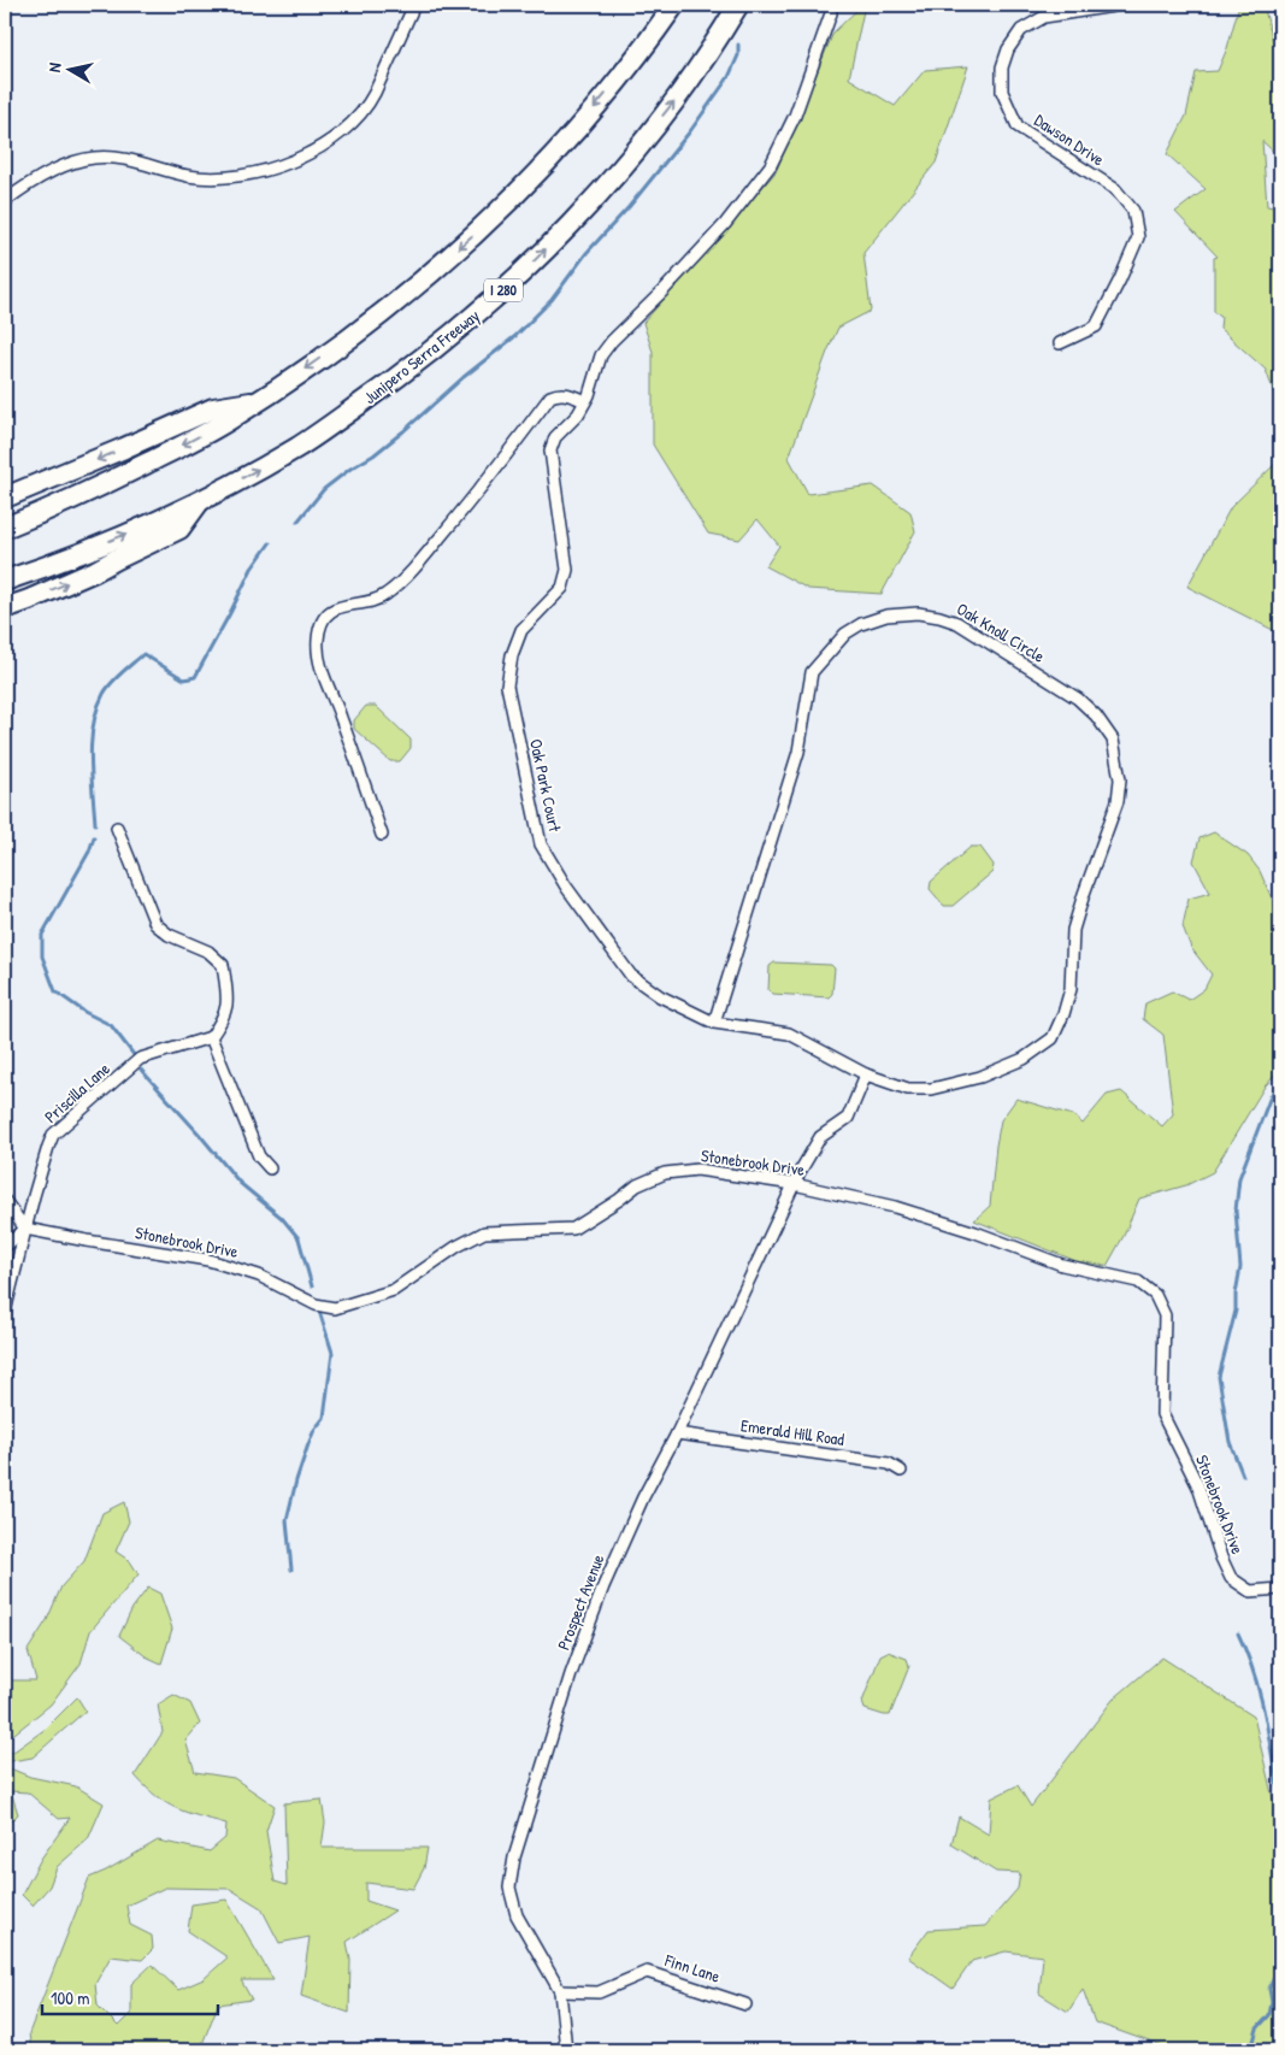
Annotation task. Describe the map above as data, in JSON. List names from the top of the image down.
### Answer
{
  "streets": {
    "highway": ["I 280", "Junipero Serra Freeway"],
    "street": [
      "Dawson Drive",
      "Oak Knoll Circle",
      "Oak Park Court",
      "Priscilla Lane",
      "Stonebrook Drive",
      "Emerald Hill Road",
      "Prospect Avenue",
      "Finn Lane"
    ]
  },
  "crossings": [
    ["Oak Knoll Circle", "Oak Park Court"],
    ["Priscilla Lane", "Stonebrook Drive"],
    ["Stonebrook Drive", "Prospect Avenue"],
    ["Emerald Hill Road", "Prospect Avenue"],
    ["Prospect Avenue", "Finn Lane"]
  ],
  "scale_bar": "100 m",
  "north": "left"
}
